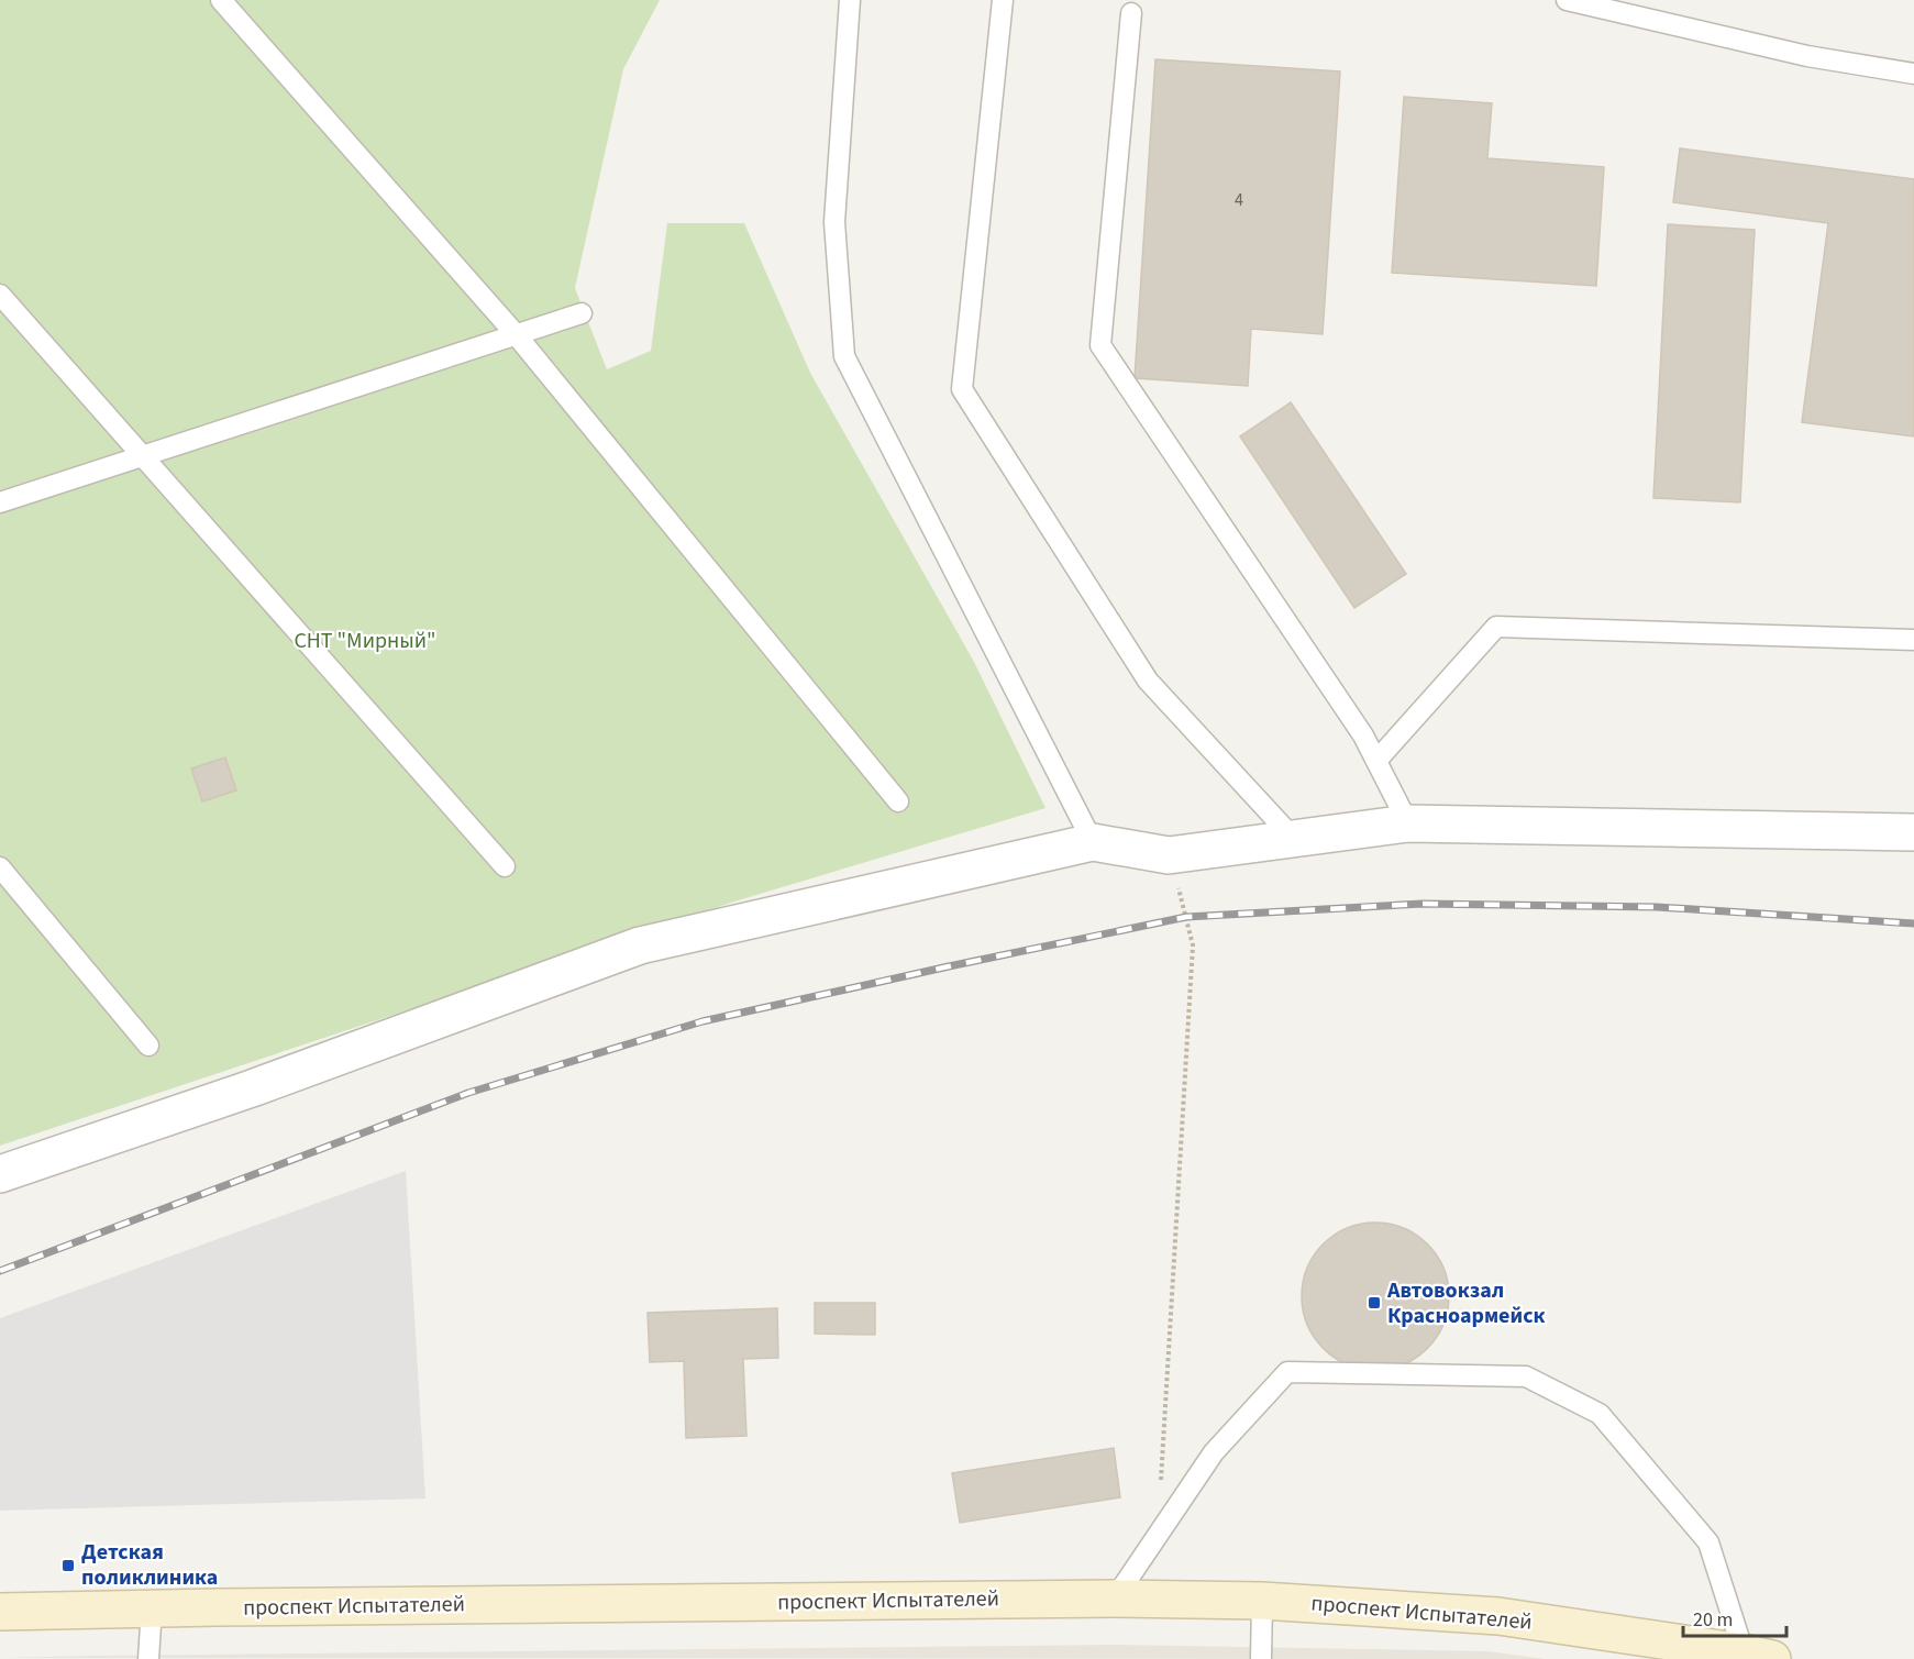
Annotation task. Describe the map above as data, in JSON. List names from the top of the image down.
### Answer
{
  "streets": {
    "main road": ["проспект Испытателей"]
  },
  "parks": ["СНТ \"Мирный\""],
  "places": {
    "transit": ["Автовокзал Красноармейск", "Детская поликлиника"]
  },
  "house_numbers": ["4"],
  "scale_bar": "20 m"
}
